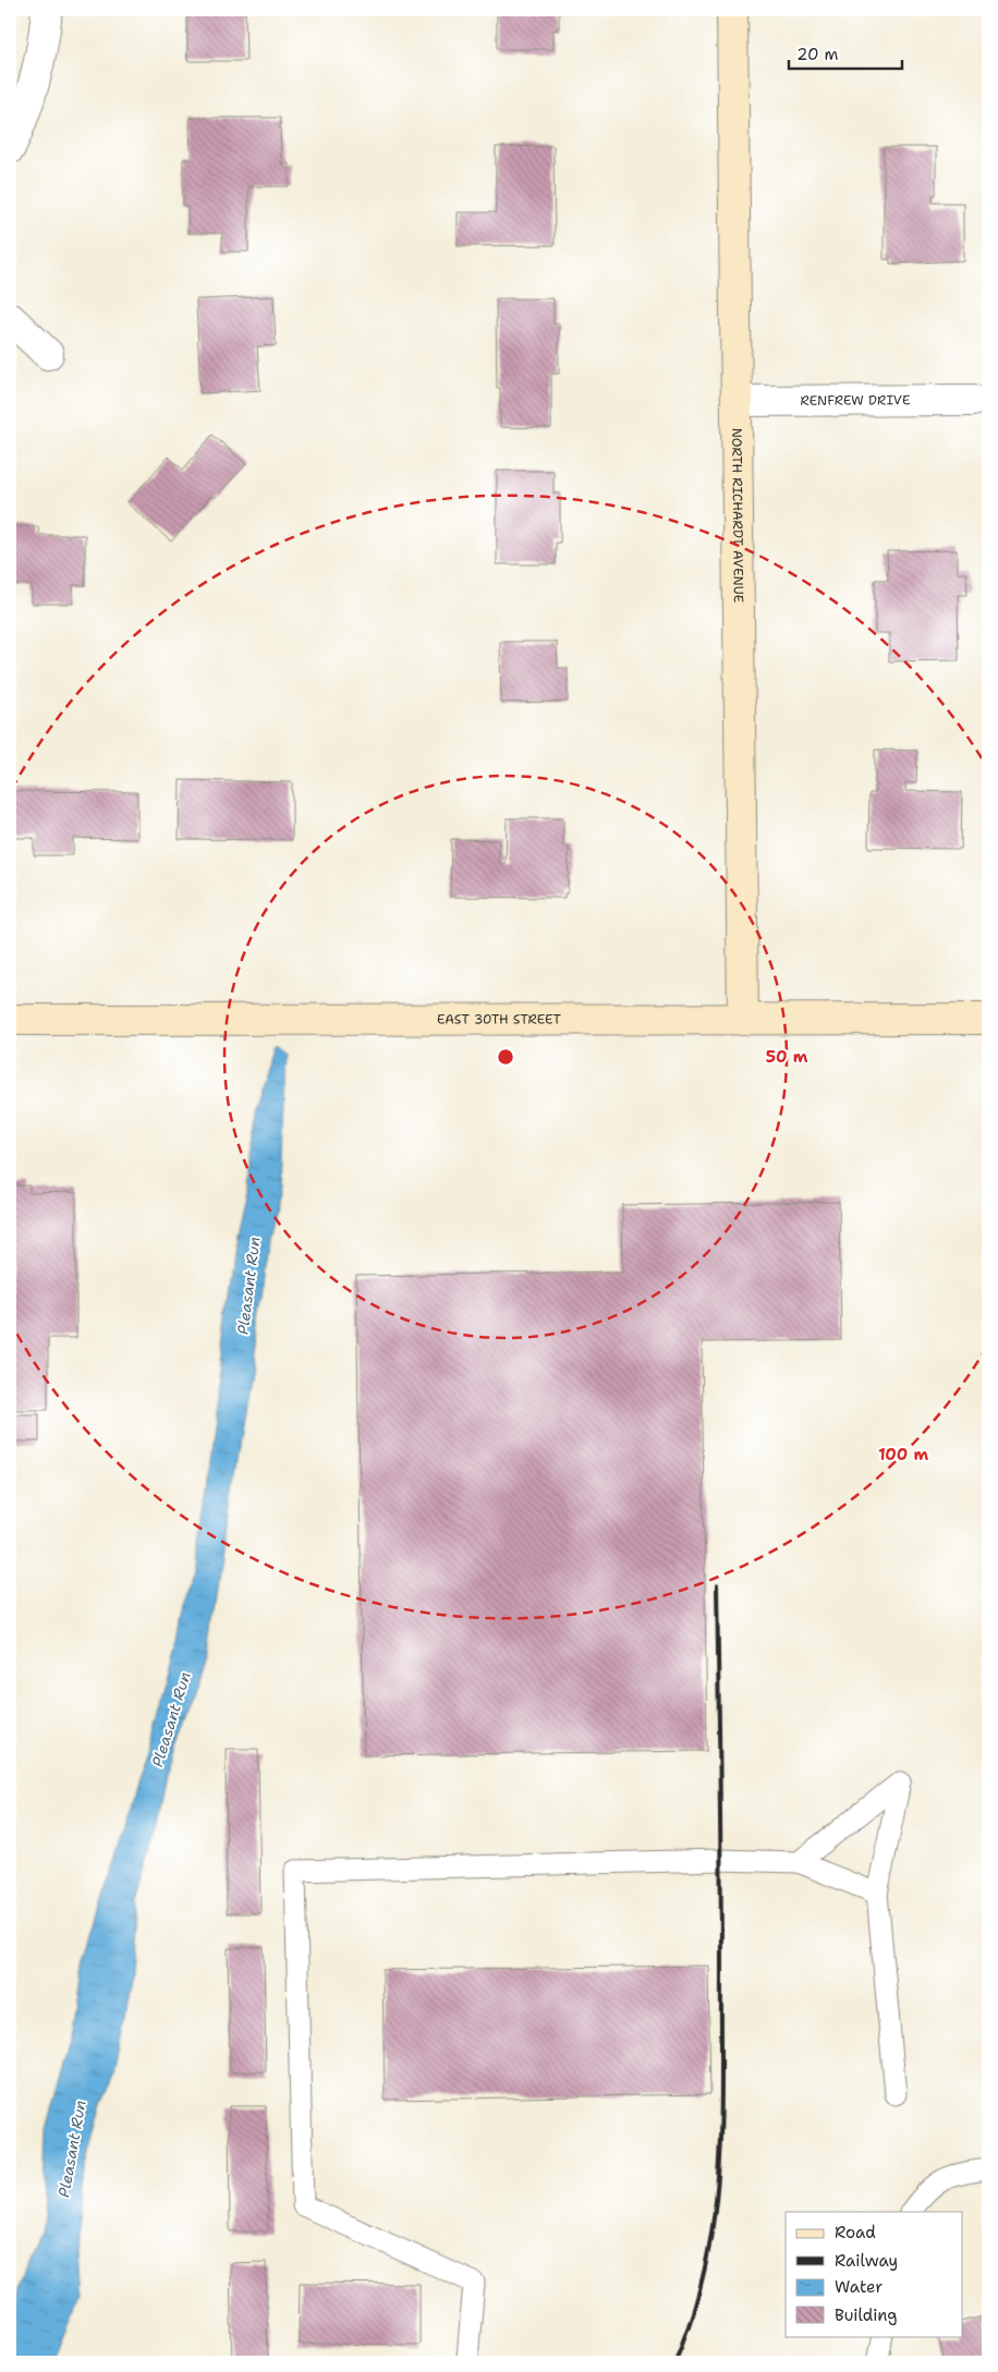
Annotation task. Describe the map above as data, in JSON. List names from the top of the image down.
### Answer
{
  "streets": {
    "street": ["RENFREW DRIVE", "NORTH RICHARDT AVENUE", "EAST 30TH STREET"]
  },
  "crossings": [
    ["RENFREW DRIVE", "NORTH RICHARDT AVENUE"],
    ["NORTH RICHARDT AVENUE", "EAST 30TH STREET"]
  ],
  "water": ["Pleasant Run"],
  "legend": [
    "Road",
    "Railway",
    "Water",
    "Building"
  ],
  "scale_bar": "20 m",
  "rings": ["50 m", "100 m"]
}
